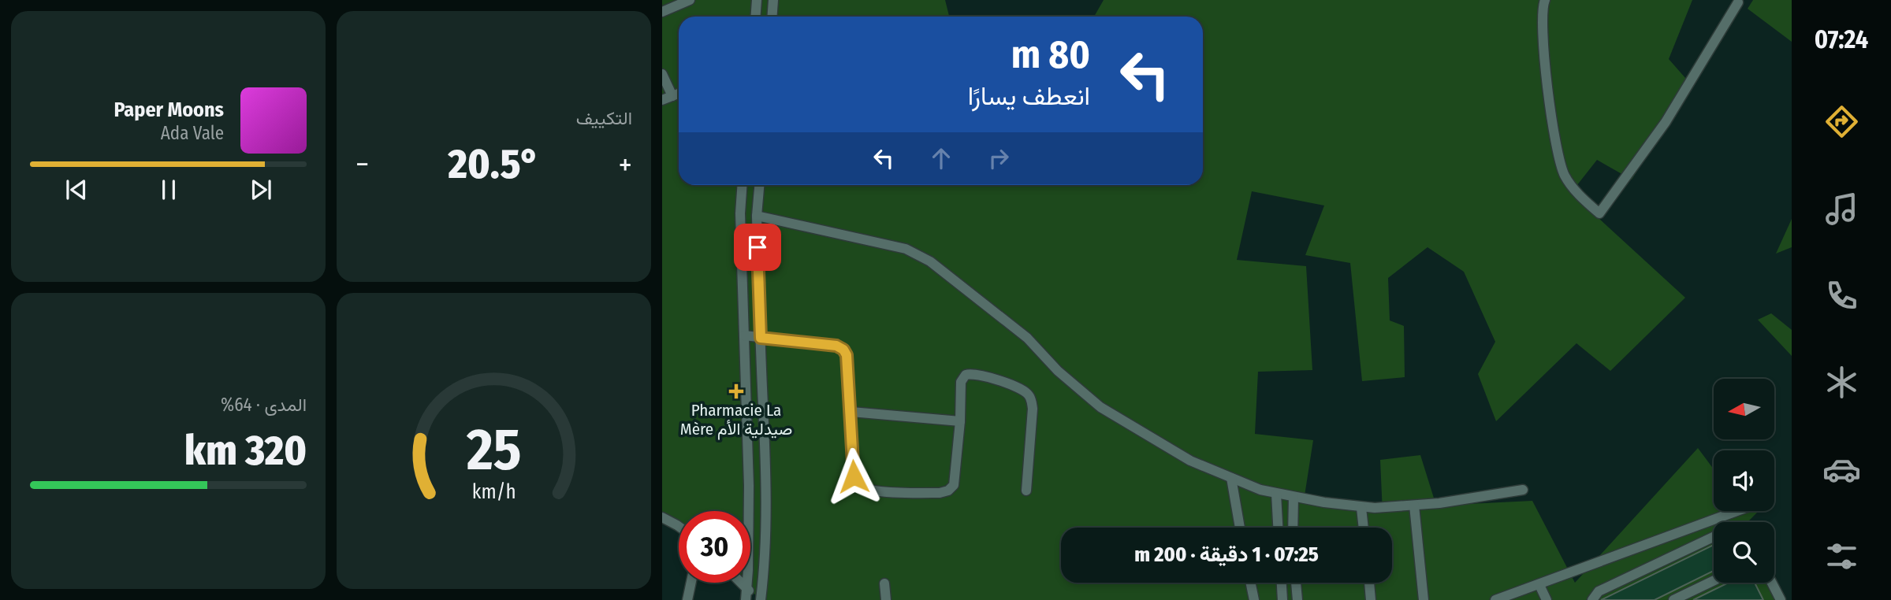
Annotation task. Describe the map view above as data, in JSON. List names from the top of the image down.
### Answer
{
  "places": {
    "health": ["Pharmacie La Mère صيدلية الأم"]
  },
  "north": "left",
  "page": {
    "tabs": "07:24",
    "tile": [
      "التكييف",
      ["المدى · 64%", "320 km"]
    ],
    "turn": ["80 m", "انعطف يسارًا"],
    "song": ["Paper Moons", "Ada Vale"],
    "heat": ["−", "20.5°", "+"],
    "limit": "30",
    "trip": "07:25 · 1 دقيقة · 200 m",
    "gauge": ["25", "km/h"]
  }
}
